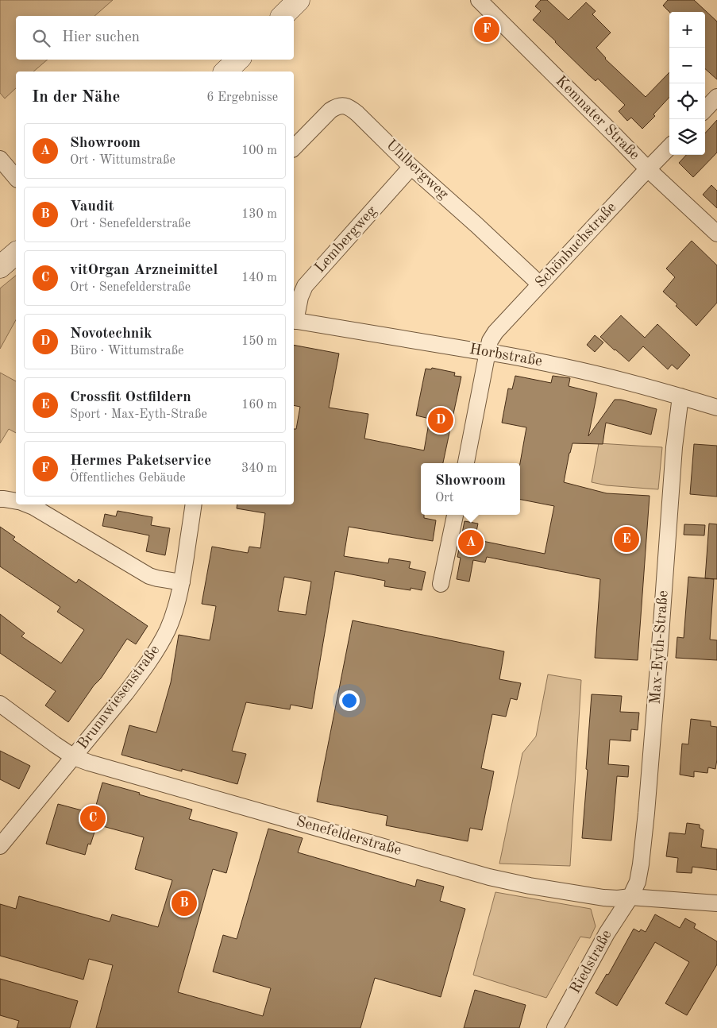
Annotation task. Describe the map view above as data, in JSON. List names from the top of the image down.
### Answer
{
  "streets": {
    "street": [
      "Kemnater Straße",
      "Uhlbergweg",
      "Lembergweg",
      "Schönbuchstraße",
      "Horbstraße",
      "Max-Eyth-Straße",
      "Brunnwiesenstraße",
      "Senefelderstraße",
      "Riedstraße"
    ]
  },
  "crossings": [
    ["Kemnater Straße", "Schönbuchstraße"],
    ["Uhlbergweg", "Lembergweg"],
    ["Uhlbergweg", "Schönbuchstraße"],
    ["Lembergweg", "Horbstraße"],
    ["Schönbuchstraße", "Horbstraße"],
    ["Horbstraße", "Max-Eyth-Straße"],
    ["Max-Eyth-Straße", "Senefelderstraße"],
    ["Max-Eyth-Straße", "Riedstraße"],
    ["Brunnwiesenstraße", "Senefelderstraße"],
    ["Senefelderstraße", "Riedstraße"]
  ],
  "page": {
    "map_buttons": ["+", "−"],
    "pins": [
      "F",
      "D",
      "E",
      "A",
      "C",
      "B"
    ],
    "search": "Hier suchen",
    "heading": ["In der Nähe", "6 Ergebnisse"],
    "list": [
      {
        "mark": "A",
        "name": "Showroom",
        "note": "Ort · Wittumstraße",
        "value": "100 m"
      },
      {
        "mark": "B",
        "name": "Vaudit",
        "note": "Ort · Senefelderstraße",
        "value": "130 m"
      },
      {
        "mark": "C",
        "name": "vitOrgan Arzneimittel",
        "note": "Ort · Senefelderstraße",
        "value": "140 m"
      },
      {
        "mark": "D",
        "name": "Novotechnik",
        "note": "Büro · Wittumstraße",
        "value": "150 m"
      },
      {
        "mark": "E",
        "name": "Crossfit Ostfildern",
        "note": "Sport · Max-Eyth-Straße",
        "value": "160 m"
      },
      {
        "mark": "F",
        "name": "Hermes Paketservice",
        "note": "Öffentliches Gebäude",
        "value": "340 m"
      }
    ],
    "popup": ["Showroom", "Ort"]
  }
}
